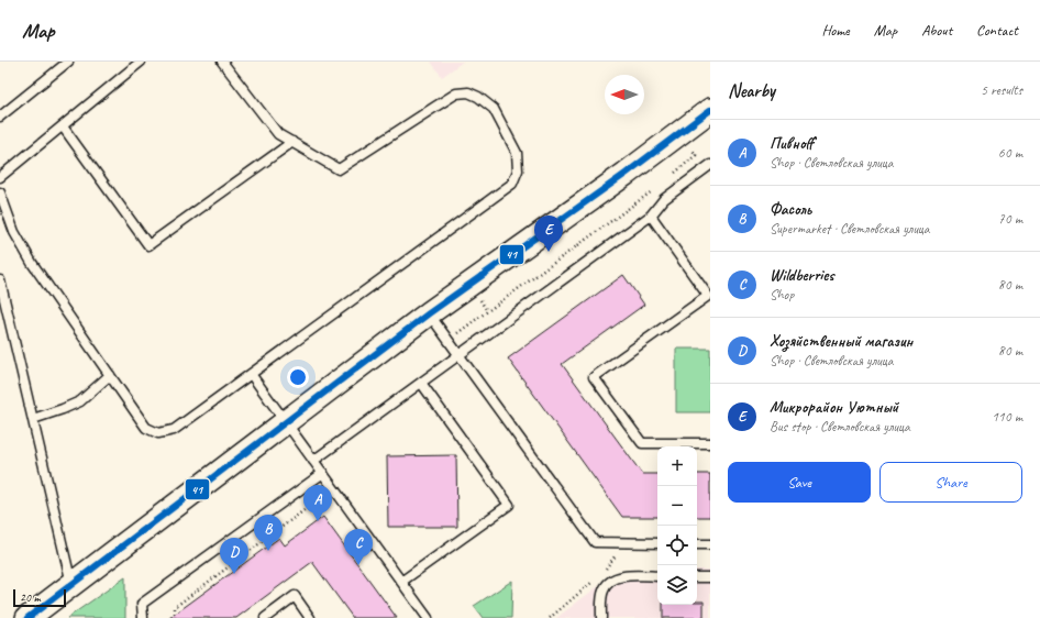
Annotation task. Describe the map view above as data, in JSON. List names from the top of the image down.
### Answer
{
  "lines": ["transit line 41"],
  "scale_bar": "20 m",
  "north": "left",
  "page": {
    "header": "Map",
    "nav": [
      "Home",
      "Map",
      "About",
      "Contact"
    ],
    "heading": ["Nearby", "5 results"],
    "list": [
      {
        "mark": "A",
        "name": "Пивноff",
        "note": "Shop · Светловская улица",
        "value": "60 m"
      },
      {
        "mark": "B",
        "name": "Фасоль",
        "note": "Supermarket · Светловская улица",
        "value": "70 m"
      },
      {
        "mark": "C",
        "name": "Wildberries",
        "note": "Shop",
        "value": "80 m"
      },
      {
        "mark": "D",
        "name": "Хозяйственный магазин",
        "note": "Shop · Светловская улица",
        "value": "80 m"
      },
      {
        "mark": "E",
        "name": "Микрорайон Уютный",
        "note": "Bus stop · Светловская улица",
        "value": "110 m"
      }
    ],
    "pins": [
      "E",
      "A",
      "B",
      "C",
      "D"
    ],
    "map_buttons": ["+", "−"],
    "buttons": ["Save", "Share"],
    "scale": "20 m"
  }
}
